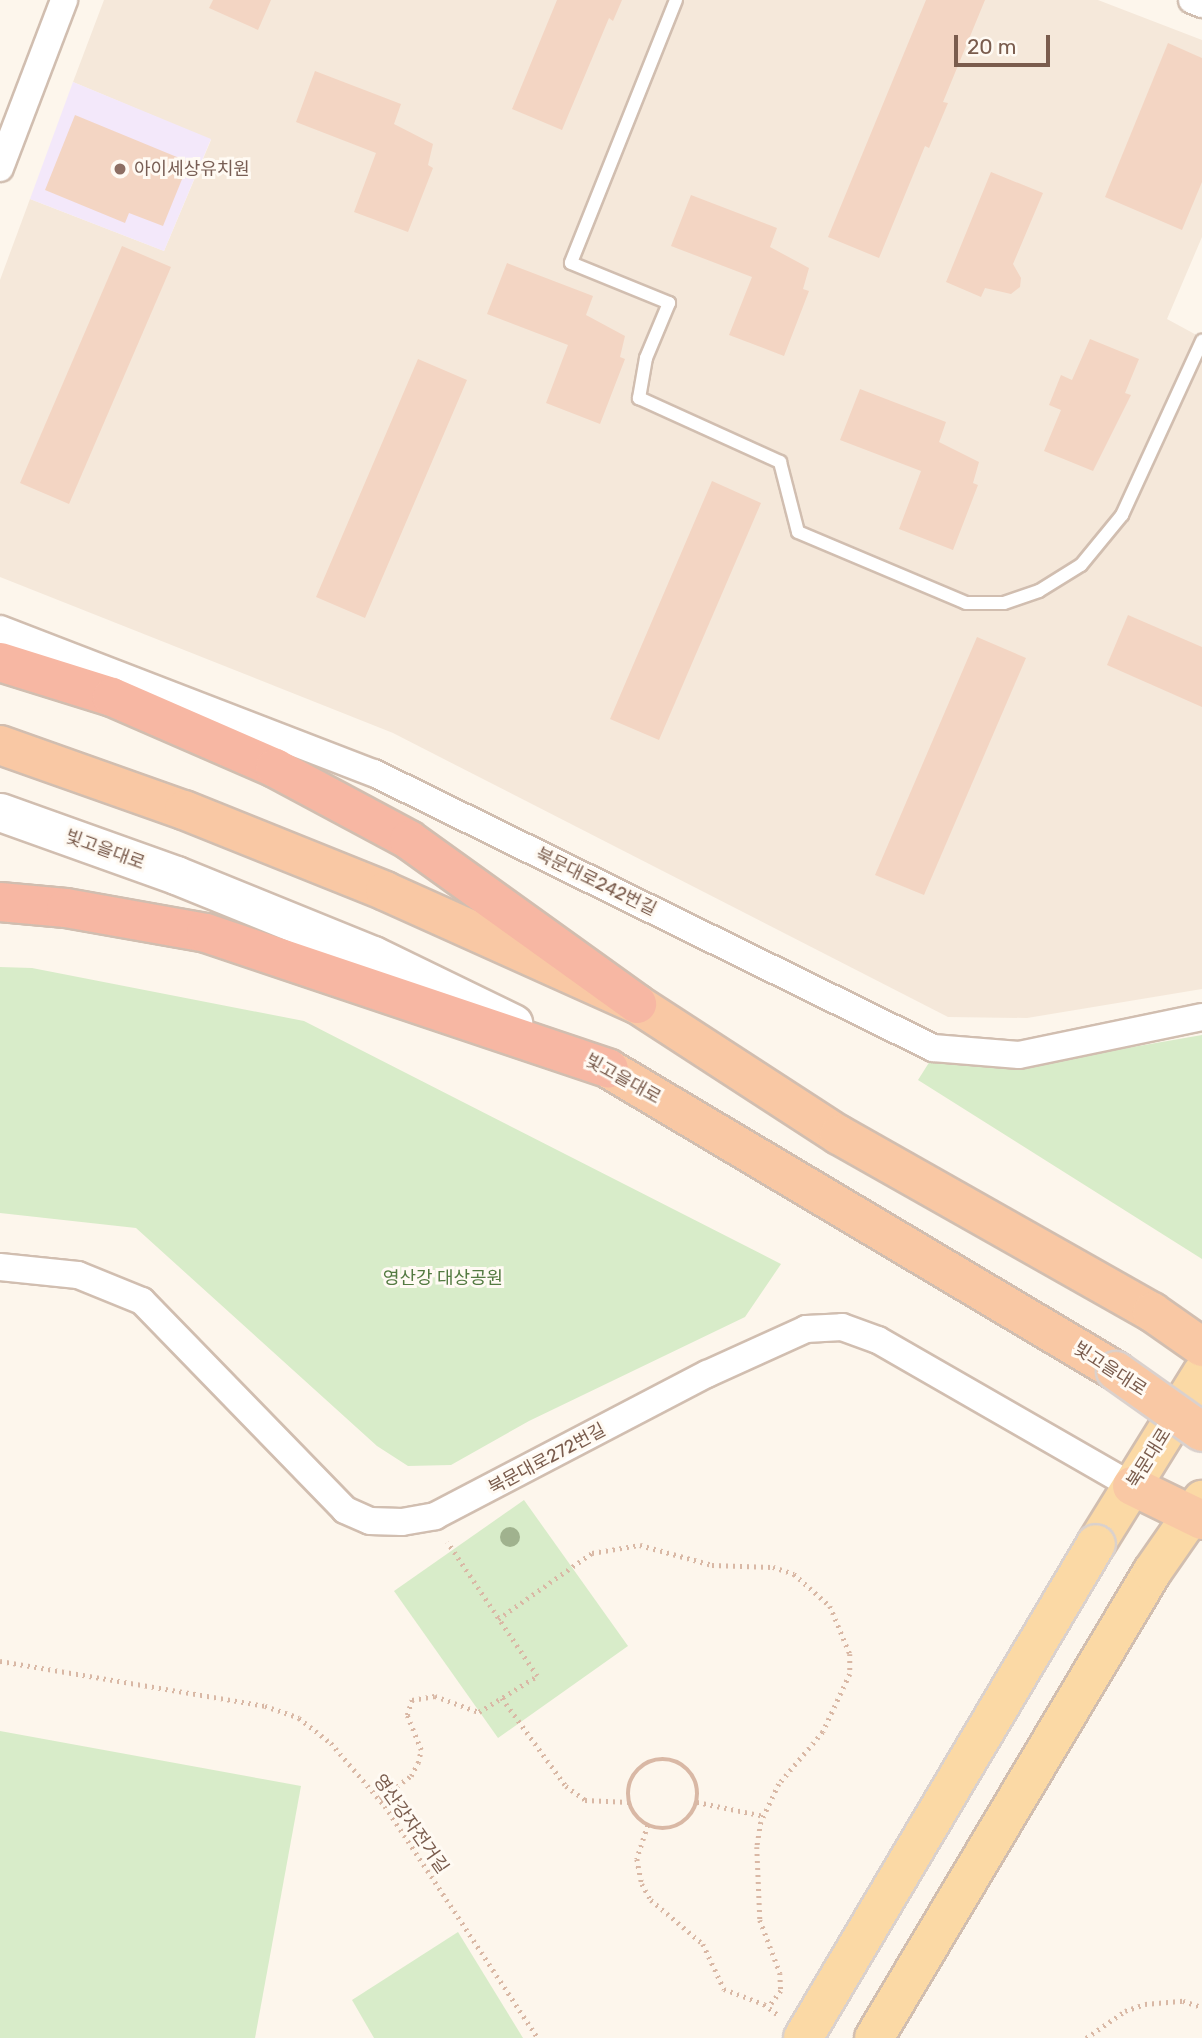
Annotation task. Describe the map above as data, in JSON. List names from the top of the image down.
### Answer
{
  "streets": {
    "highway": ["빛고을대로"],
    "main road": ["북문대로"],
    "street": ["북문대로242번길", "북문대로272번길"],
    "path": ["영산강자전거길"]
  },
  "crossings": [
    ["북문대로", "북문대로272번길"]
  ],
  "parks": ["영산강 대상공원"],
  "places": ["아이세상유치원"],
  "scale_bar": "20 m"
}
